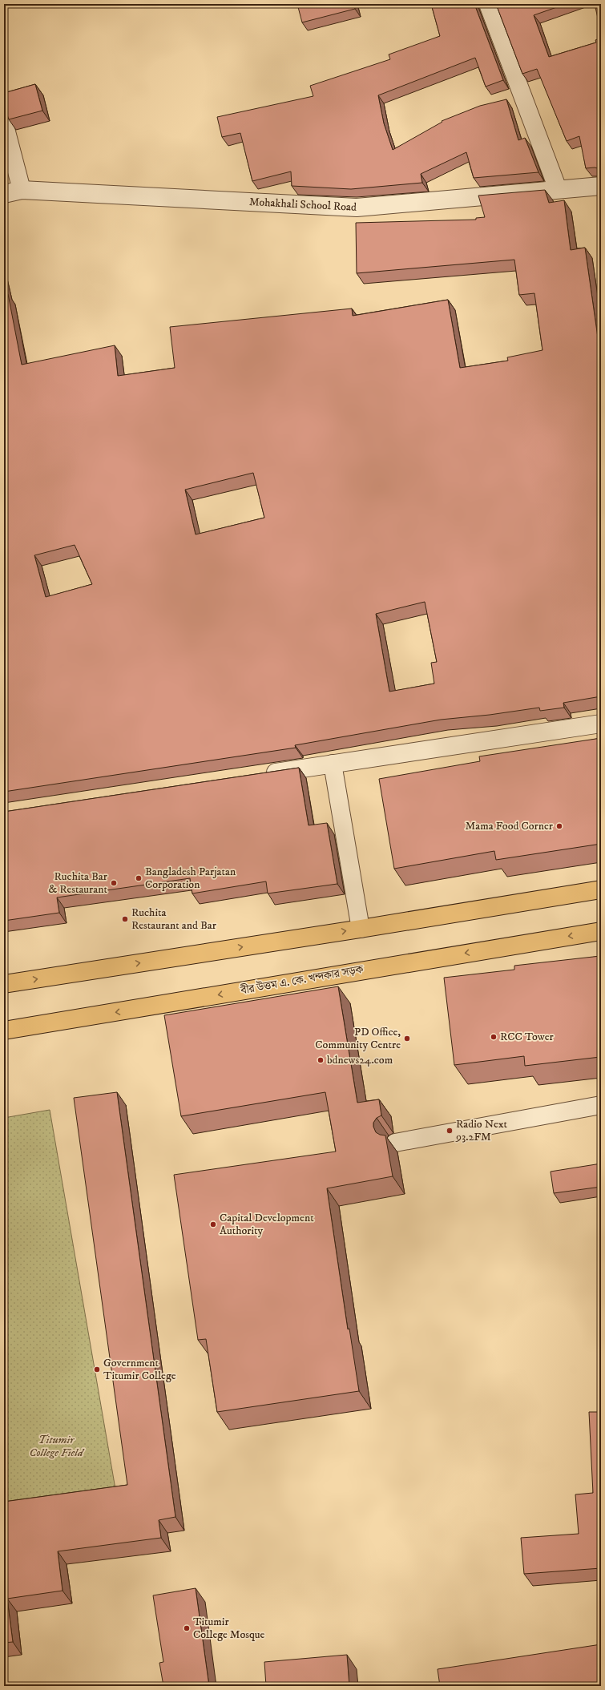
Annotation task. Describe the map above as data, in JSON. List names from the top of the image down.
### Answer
{
  "streets": {
    "main road": ["বীর উত্তম এ. কে. খন্দকার সড়ক"],
    "street": ["Mohakhali School Road"]
  },
  "parks": ["Titumir College Field"],
  "places": [
    "Mama Food Corner",
    "Bangladesh Parjatan Corporation",
    "Ruchita Bar & Restaurant",
    "Ruchita Restaurant and Bar",
    "RCC Tower",
    "PD Office, Community Centre",
    "bdnews24.com",
    "Radio Next 93.2FM",
    "Capital Development Authority",
    "Government Titumir College",
    "Titumir College Mosque"
  ]
}
